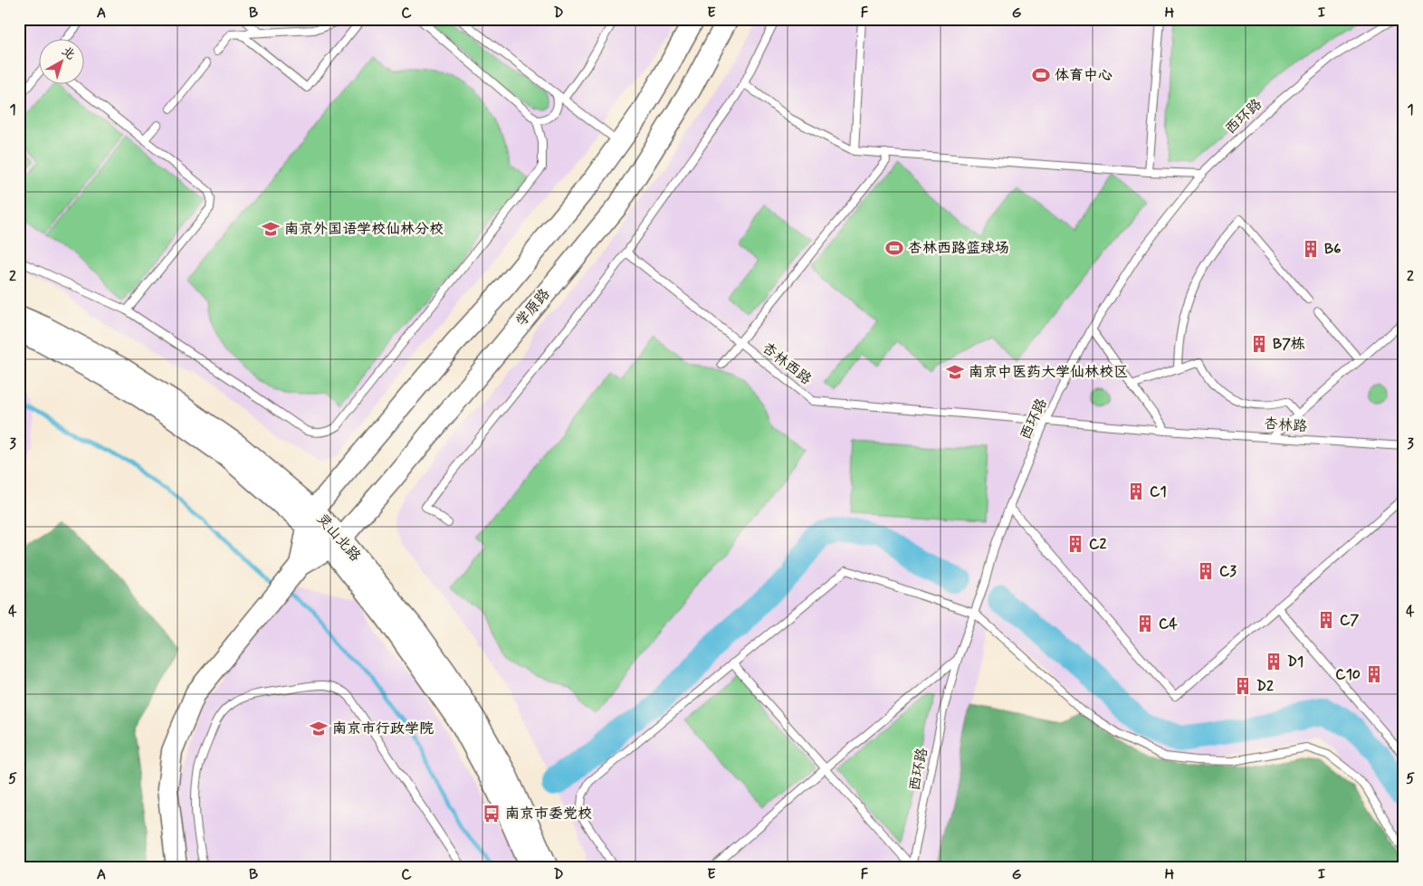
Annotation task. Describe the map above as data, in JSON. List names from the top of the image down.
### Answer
{
  "streets": {
    "street": ["学原路", "灵山北路"],
    "lane": ["西环路", "杏林西路", "杏林路"]
  },
  "crossings": [
    ["西环路", "杏林西路"],
    ["西环路", "杏林路"],
    ["学原路", "灵山北路"],
    ["杏林西路", "杏林路"]
  ],
  "places": {
    "sports": ["体育中心", "杏林西路篮球场"],
    "school or university": ["南京外国语学校仙林分校", "南京中医药大学仙林校区", "南京市行政学院"],
    "building": [
      "B6",
      "B7栋",
      "C1",
      "C2",
      "C3",
      "C7",
      "C4",
      "D1",
      "C10",
      "D2"
    ],
    "bus stop": ["南京市委党校"]
  },
  "north": "top right",
  "grid": {
    "columns": [
      "A",
      "B",
      "C",
      "D",
      "E",
      "F",
      "G",
      "H",
      "I"
    ],
    "rows": [
      "1",
      "2",
      "3",
      "4",
      "5"
    ]
  }
}
